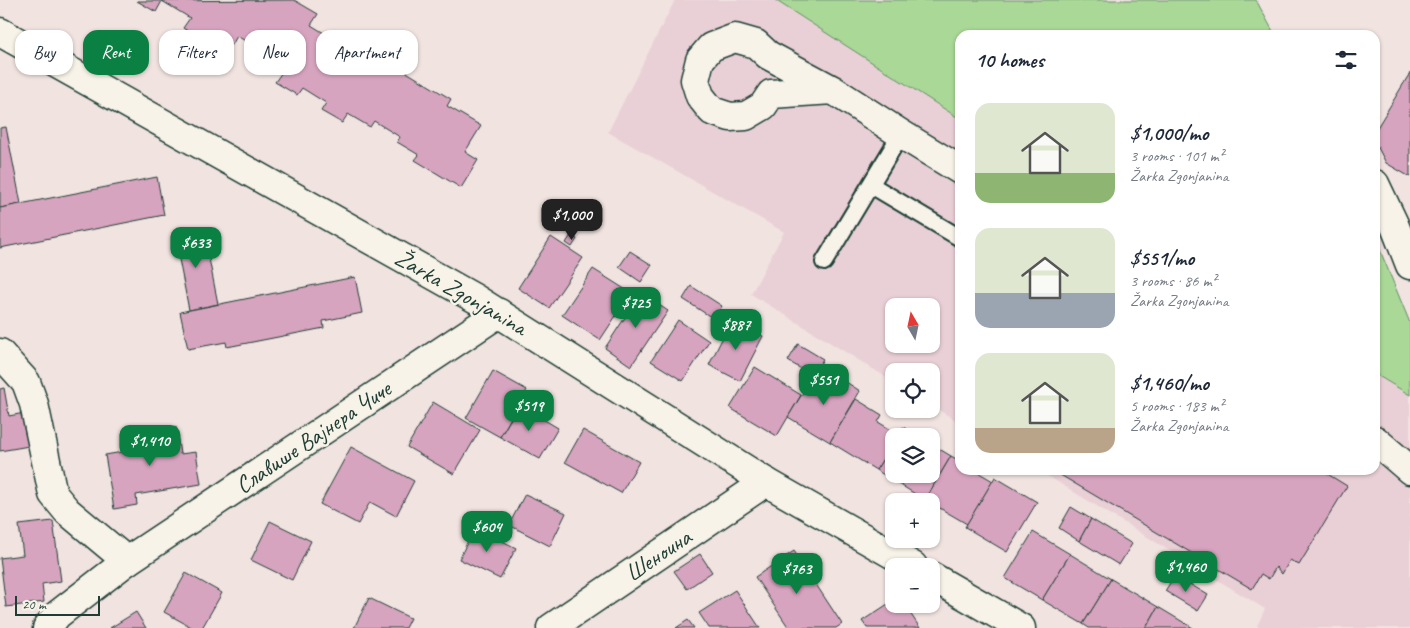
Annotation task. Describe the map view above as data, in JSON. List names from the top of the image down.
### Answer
{
  "streets": {
    "street": ["Žarka Zgonjanina", "Славише Вајнера Чиче", "Шеноина"]
  },
  "crossings": [
    ["Žarka Zgonjanina", "Славише Вајнера Чиче"],
    ["Žarka Zgonjanina", "Шеноина"]
  ],
  "scale_bar": "20 m",
  "north": "top",
  "page": {
    "chip": [
      "Buy",
      "Rent",
      "Filters",
      "New",
      "Apartment"
    ],
    "heading": "10 homes",
    "list": [
      {
        "name": "$1,000/mo",
        "note": "3 rooms · 101 m² · Žarka Zgonjanina"
      },
      {
        "name": "$551/mo",
        "note": "3 rooms · 86 m² · Žarka Zgonjanina"
      },
      {
        "name": "$1,460/mo",
        "note": "5 rooms · 183 m² · Žarka Zgonjanina"
      }
    ],
    "price": [
      "$1,000",
      "$633",
      "$725",
      "$887",
      "$551",
      "$519",
      "$1,410",
      "$604",
      "$1,460",
      "$763"
    ],
    "map_buttons": ["+", "−"],
    "scale": "20 m"
  }
}
